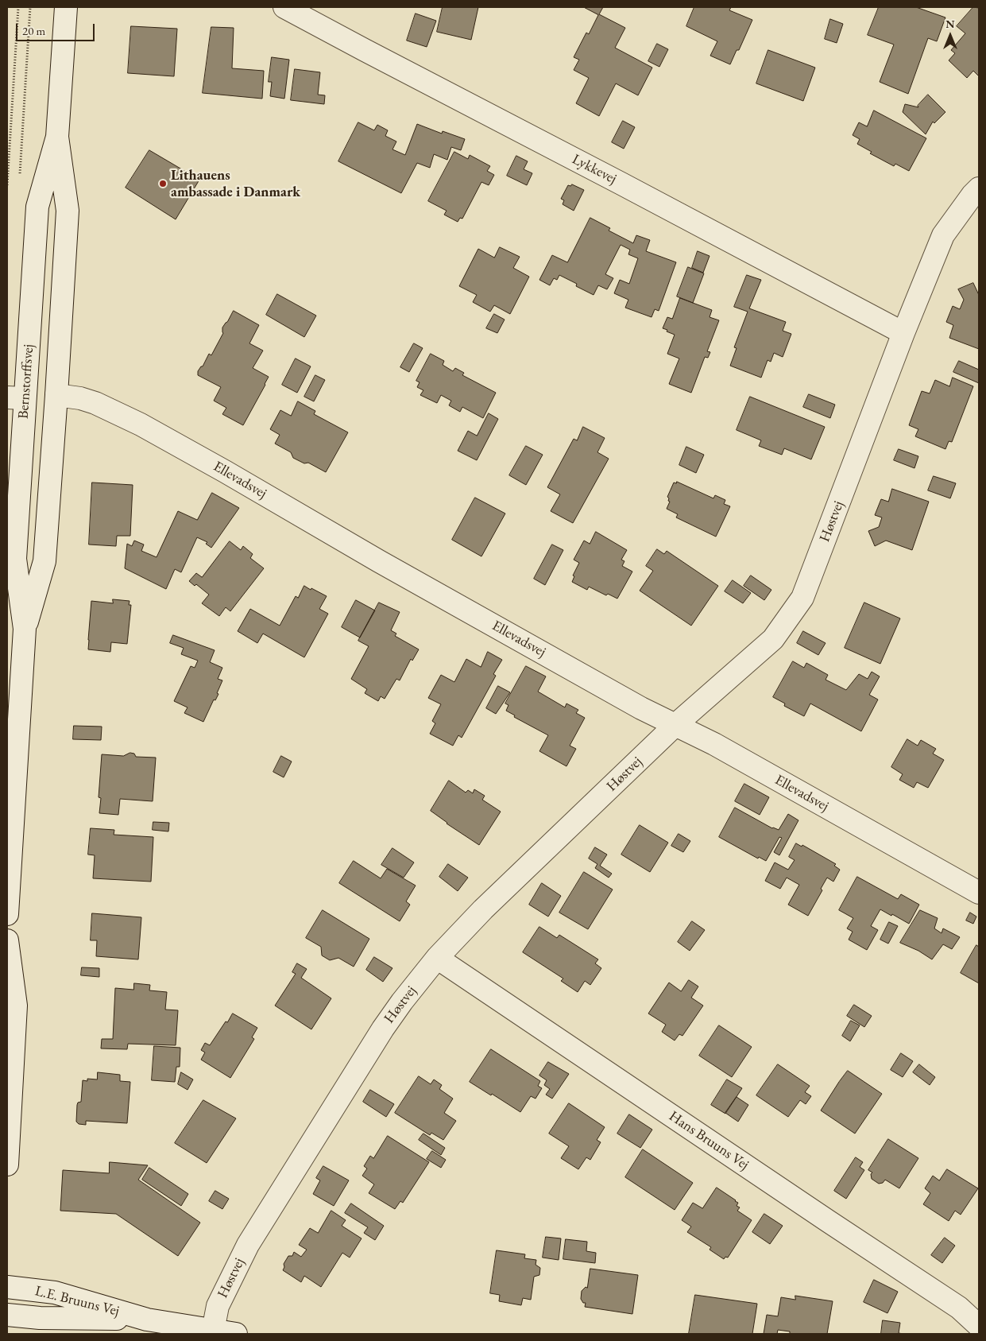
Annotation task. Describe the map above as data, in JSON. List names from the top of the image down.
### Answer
{
  "streets": {
    "street": [
      "Lykkevej",
      "Bernstorffsvej",
      "Ellevadsvej",
      "Høstvej",
      "Hans Bruuns Vej",
      "L.E. Bruuns Vej"
    ]
  },
  "crossings": [
    ["Lykkevej", "Høstvej"],
    ["Bernstorffsvej", "Ellevadsvej"],
    ["Ellevadsvej", "Høstvej"],
    ["Høstvej", "Hans Bruuns Vej"],
    ["Høstvej", "L.E. Bruuns Vej"]
  ],
  "places": ["Lithauens ambassade i Danmark"],
  "scale_bar": "20 m",
  "north": "top"
}
